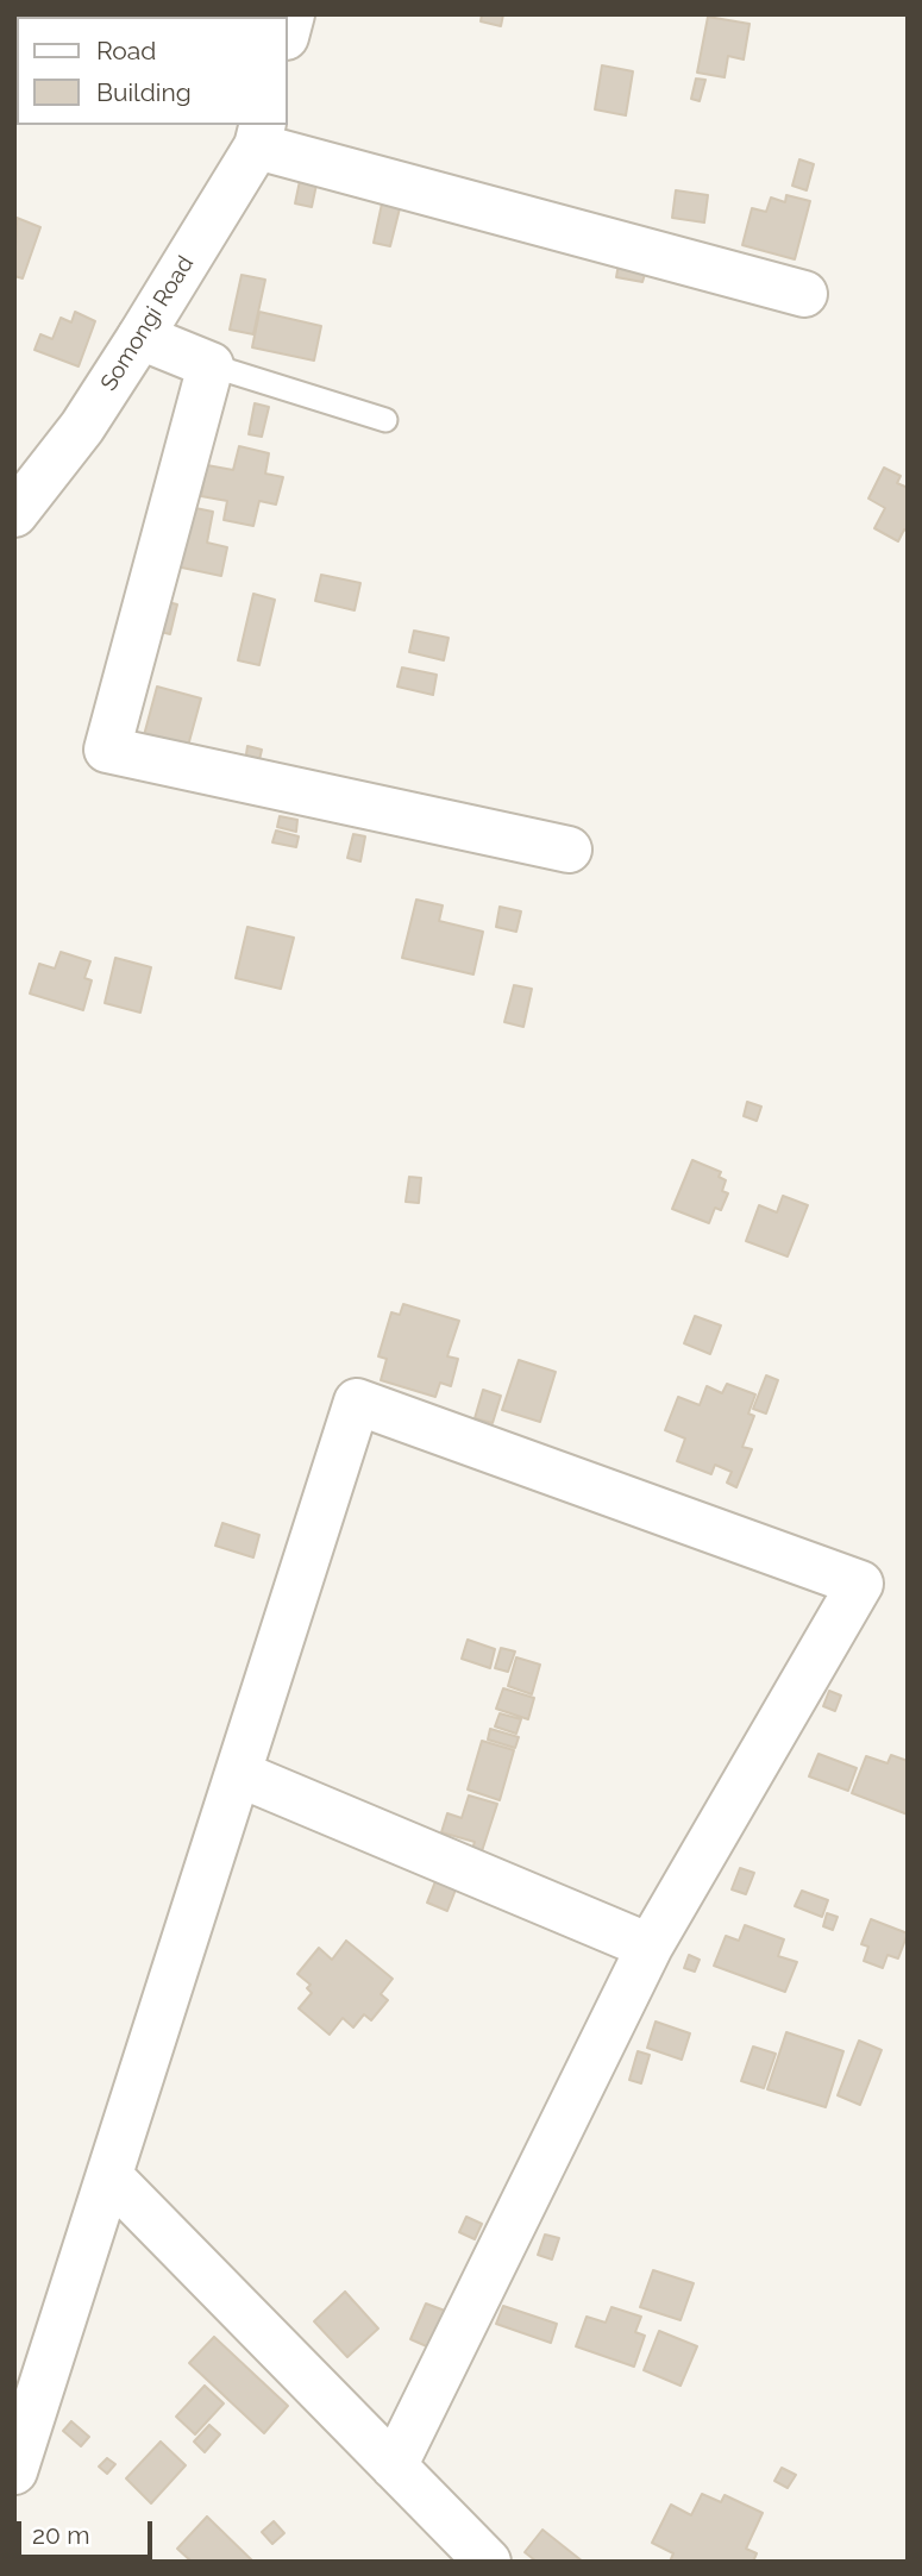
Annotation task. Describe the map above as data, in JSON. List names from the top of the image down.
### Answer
{
  "streets": {
    "street": ["Somongi Road"]
  },
  "legend": ["Road", "Building"],
  "scale_bar": "20 m"
}
